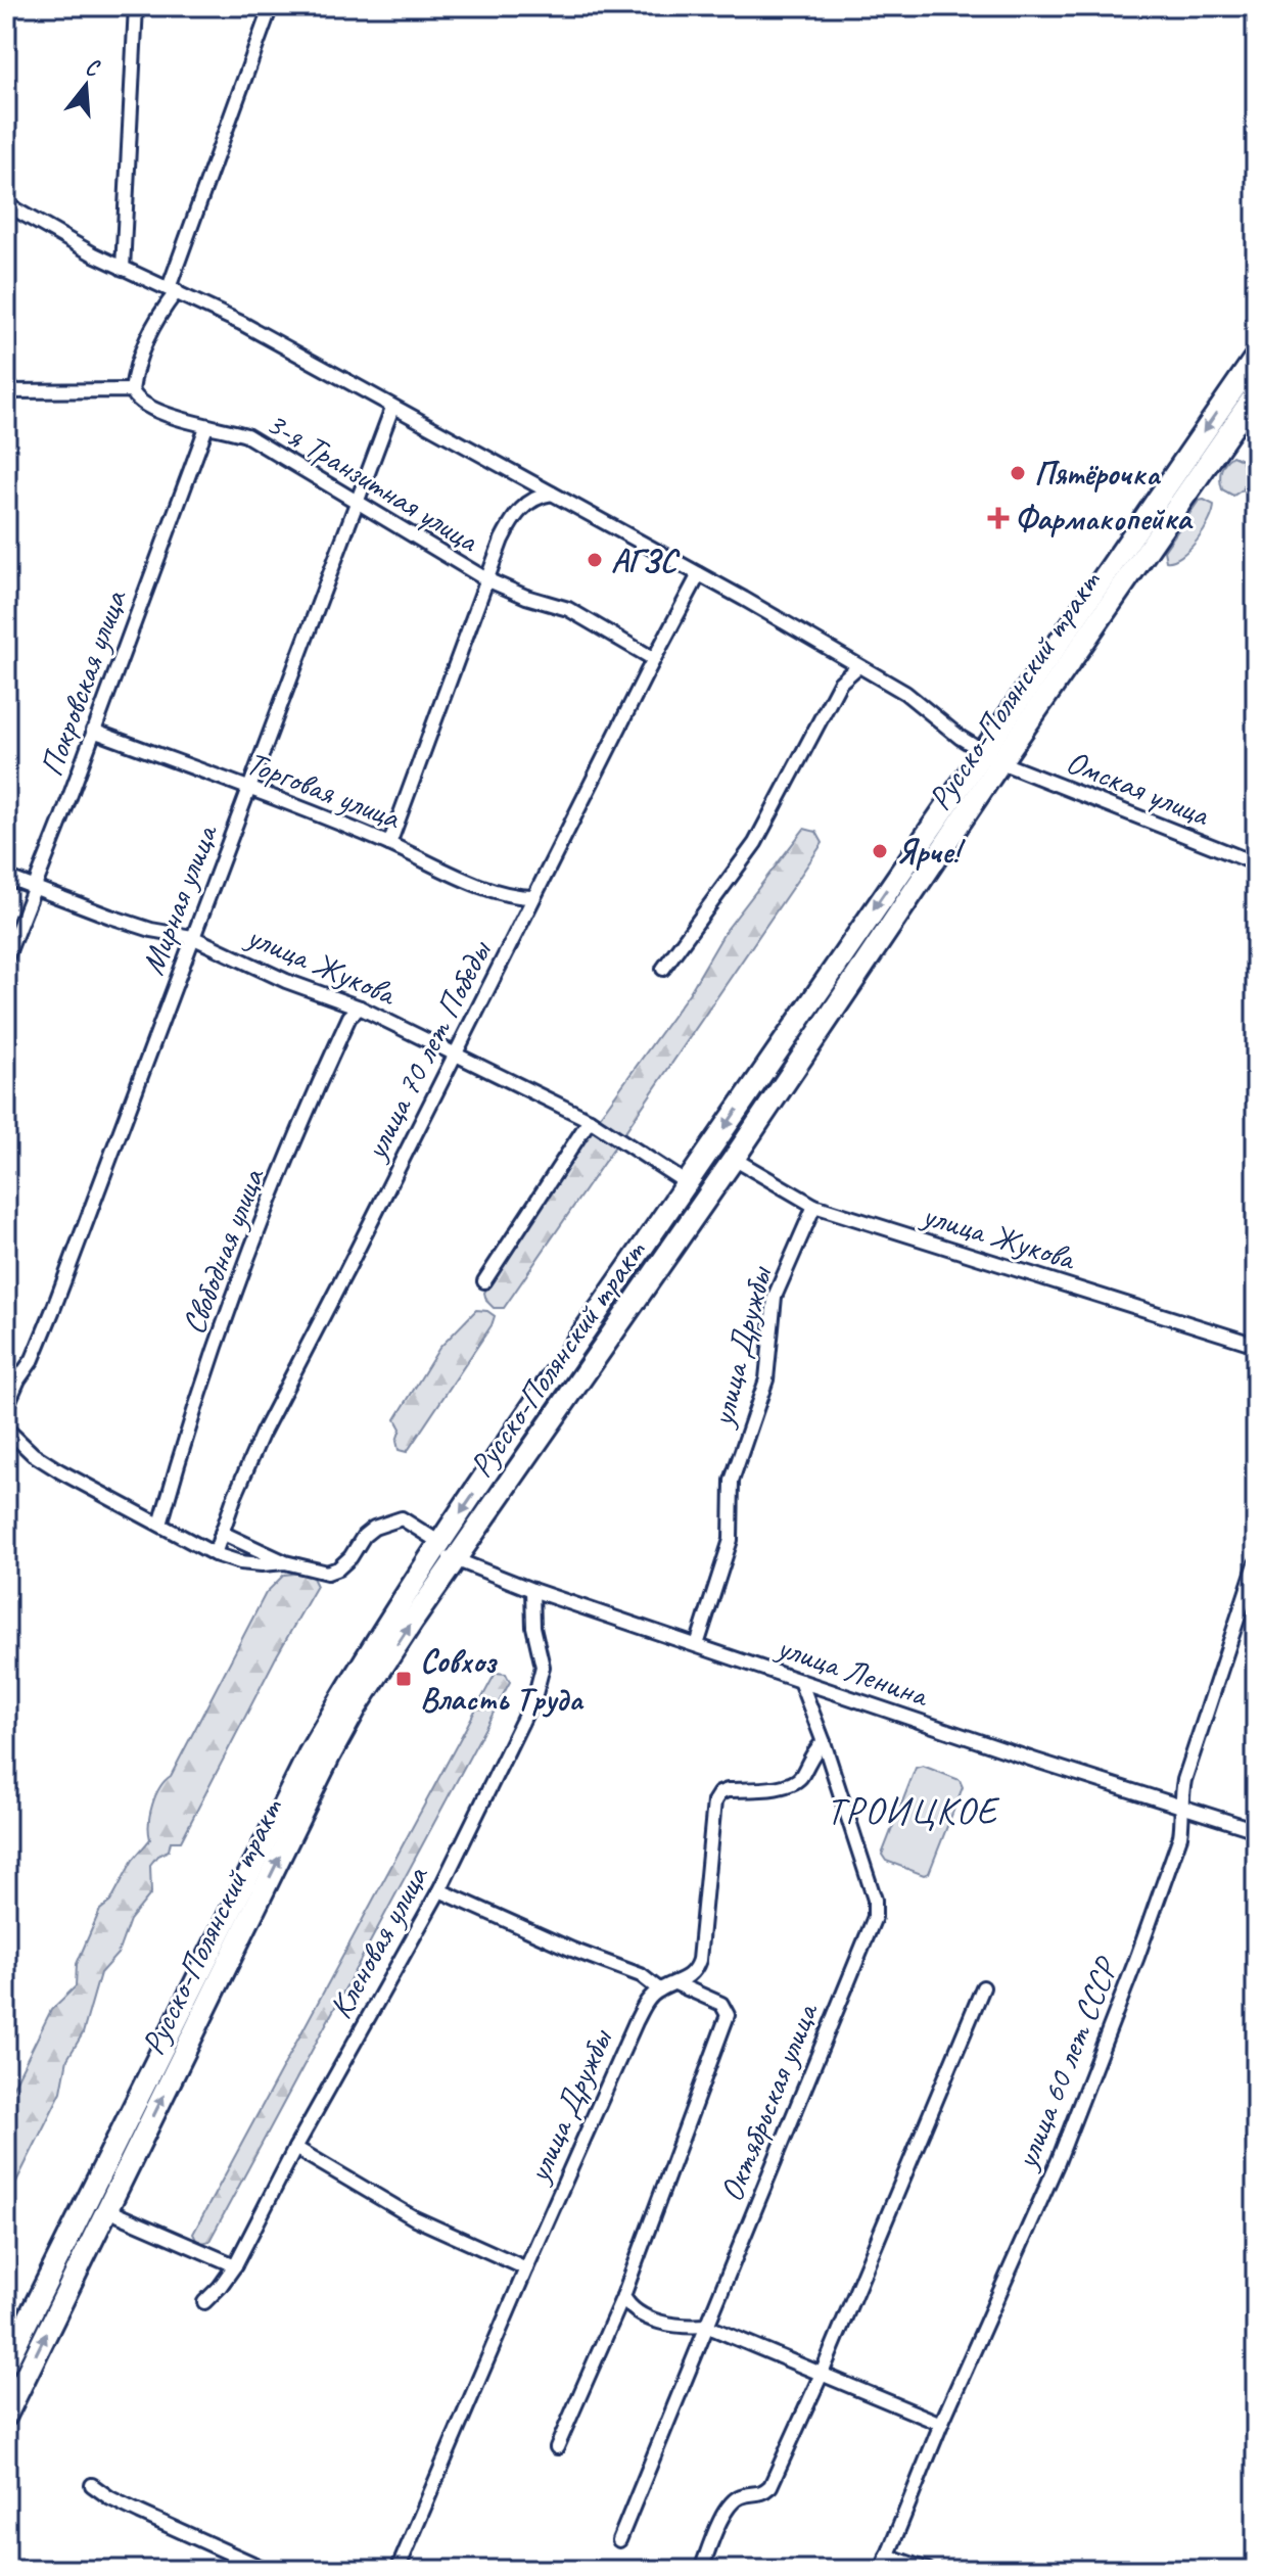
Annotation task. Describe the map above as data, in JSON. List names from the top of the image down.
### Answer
{
  "streets": {
    "main road": ["Русско-Полянский тракт"],
    "street": [
      "3-я Транзитная улица",
      "Покровская улица",
      "Омская улица",
      "Торговая улица",
      "Мирная улица",
      "улица Жукова",
      "улица 70 лет Победы",
      "Свободная улица",
      "улица Дружбы",
      "улица Ленина",
      "Кленовая улица",
      "улица 60 лет СССР",
      "Октябрьская улица"
    ]
  },
  "crossings": [
    ["3-я Транзитная улица", "Покровская улица"],
    ["3-я Транзитная улица", "Мирная улица"],
    ["3-я Транзитная улица", "улица 70 лет Победы"],
    ["Покровская улица", "Торговая улица"],
    ["Покровская улица", "улица Жукова"],
    ["Русско-Полянский тракт", "Омская улица"],
    ["Русско-Полянский тракт", "улица Жукова"],
    ["Русско-Полянский тракт", "улица Ленина"],
    ["Омская улица", "Мирная улица"],
    ["Омская улица", "улица 70 лет Победы"],
    ["Торговая улица", "Мирная улица"],
    ["Торговая улица", "улица 70 лет Победы"],
    ["Мирная улица", "улица Жукова"],
    ["улица Жукова", "улица 70 лет Победы"],
    ["улица Жукова", "Свободная улица"],
    ["улица Жукова", "улица Дружбы"],
    ["улица Дружбы", "улица Ленина"],
    ["улица Ленина", "Кленовая улица"],
    ["улица Ленина", "улица 60 лет СССР"],
    ["улица Ленина", "Октябрьская улица"]
  ],
  "districts": ["ТРОИЦКОЕ"],
  "places": {
    "other": ["Пятёрочка", "АГЗС", "Ярче!"],
    "health": ["Фармакопейка"],
    "transit": ["Совхоз Власть Труда"]
  },
  "north": "top"
}
